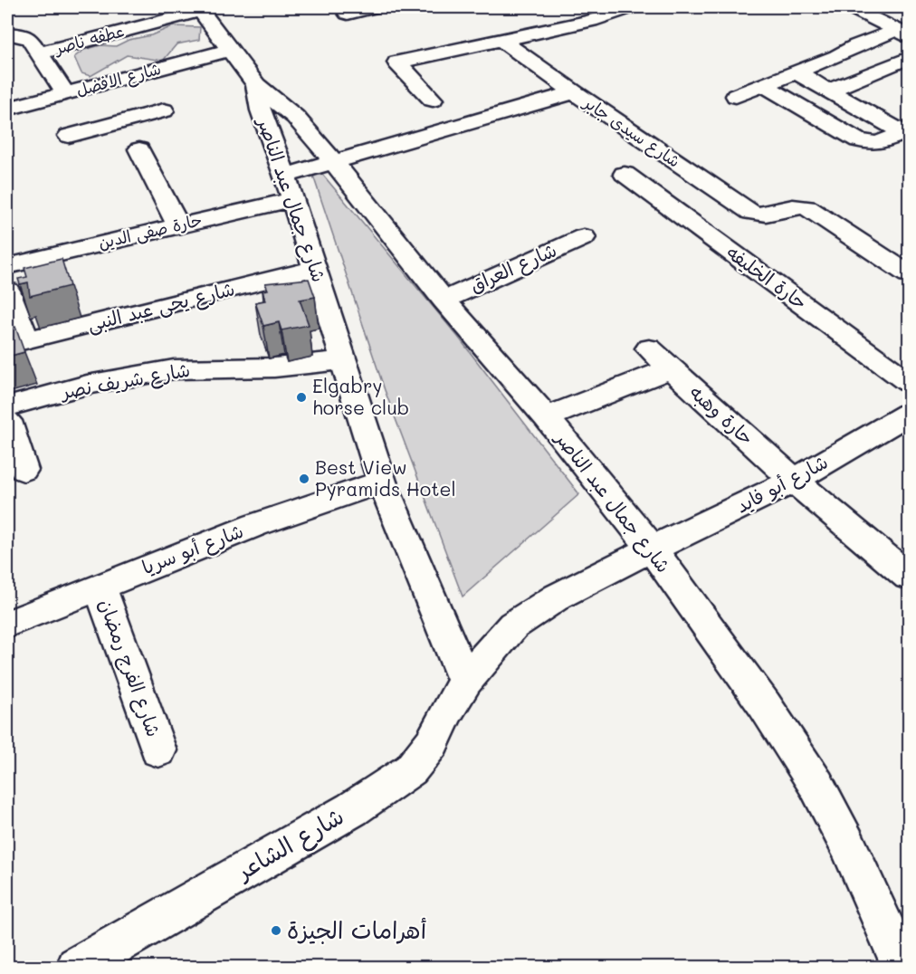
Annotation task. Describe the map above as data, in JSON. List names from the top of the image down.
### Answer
{
  "streets": {
    "street": [
      "عطفه ناصر",
      "شارع الافضل",
      "شارع سيدى جابر",
      "شارع جمال عبد الناصر",
      "حارة صفى الدين",
      "شارع العراق",
      "حارة الخليفه",
      "شارع يحى عبد النبى",
      "شارع شريف نصر",
      "حارة وهبه",
      "شارع أبو فايد",
      "شارع أبو سريا",
      "شارع الفرج رمضان",
      "شارع الشاعر"
    ]
  },
  "crossings": [
    ["عطفه ناصر", "شارع جمال عبد الناصر"],
    ["شارع الافضل", "شارع جمال عبد الناصر"],
    ["شارع سيدى جابر", "حارة صفى الدين"],
    ["شارع جمال عبد الناصر", "حارة صفى الدين"],
    ["شارع جمال عبد الناصر", "شارع العراق"],
    ["شارع جمال عبد الناصر", "شارع يحى عبد النبى"],
    ["شارع جمال عبد الناصر", "شارع شريف نصر"],
    ["شارع جمال عبد الناصر", "شارع أبو فايد"],
    ["شارع جمال عبد الناصر", "شارع أبو سريا"],
    ["شارع جمال عبد الناصر", "شارع الشاعر"],
    ["حارة وهبه", "شارع أبو فايد"],
    ["شارع أبو فايد", "شارع الشاعر"],
    ["شارع أبو سريا", "شارع الفرج رمضان"]
  ],
  "places": ["Elgabry horse club", "Best View Pyramids Hotel", "أهرامات الجيزة"]
}
